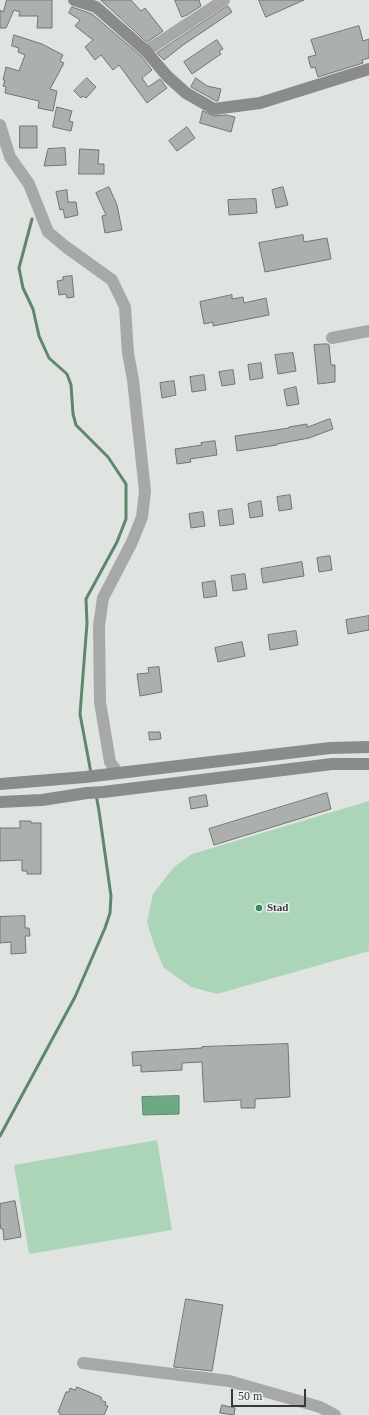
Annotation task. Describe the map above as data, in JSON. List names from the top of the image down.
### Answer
{
  "places": ["Stad"],
  "scale_bar": "50 m"
}
